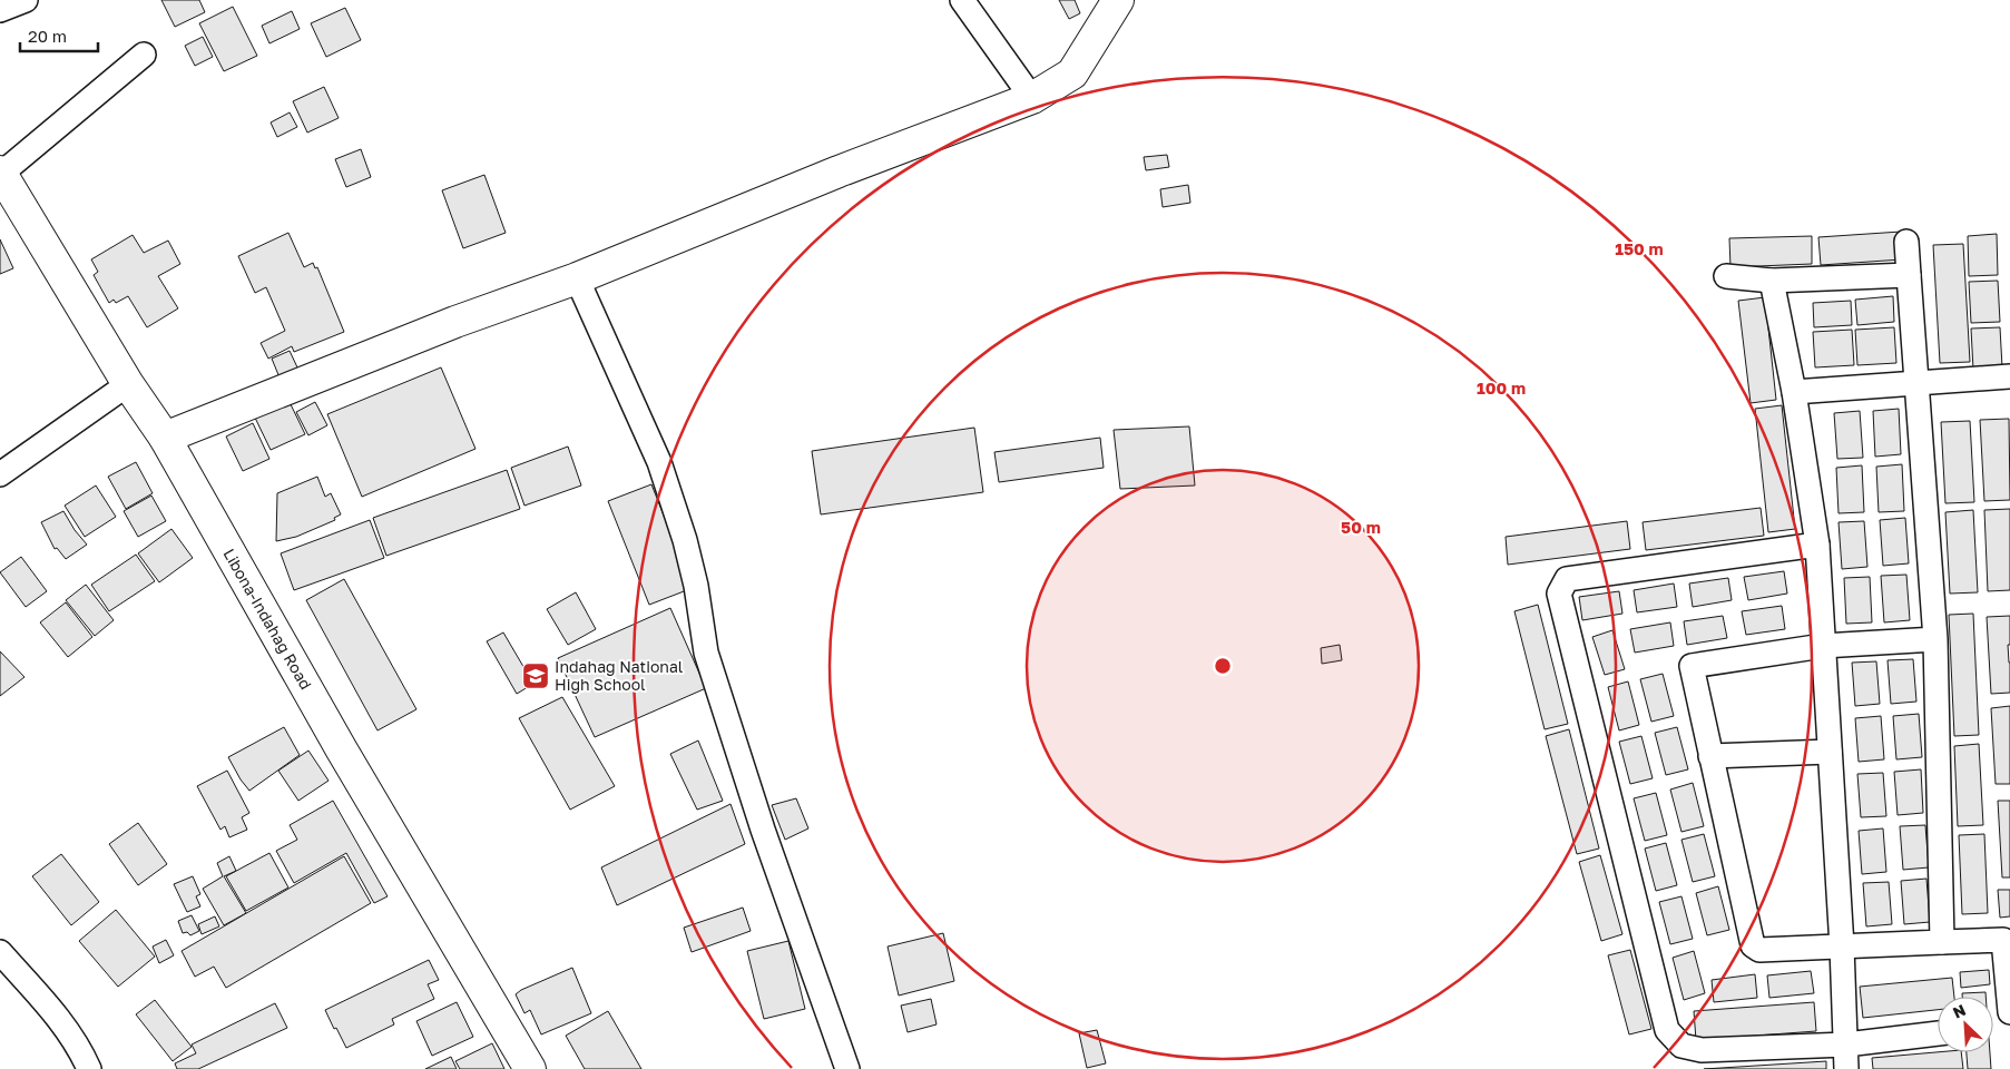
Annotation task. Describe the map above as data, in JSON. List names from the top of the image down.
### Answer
{
  "streets": {
    "main road": ["Libona-Indahag Road"]
  },
  "places": {
    "school or university": ["Indahag National High School"]
  },
  "scale_bar": "20 m",
  "north": "top left",
  "rings": ["150 m", "100 m", "50 m"]
}
